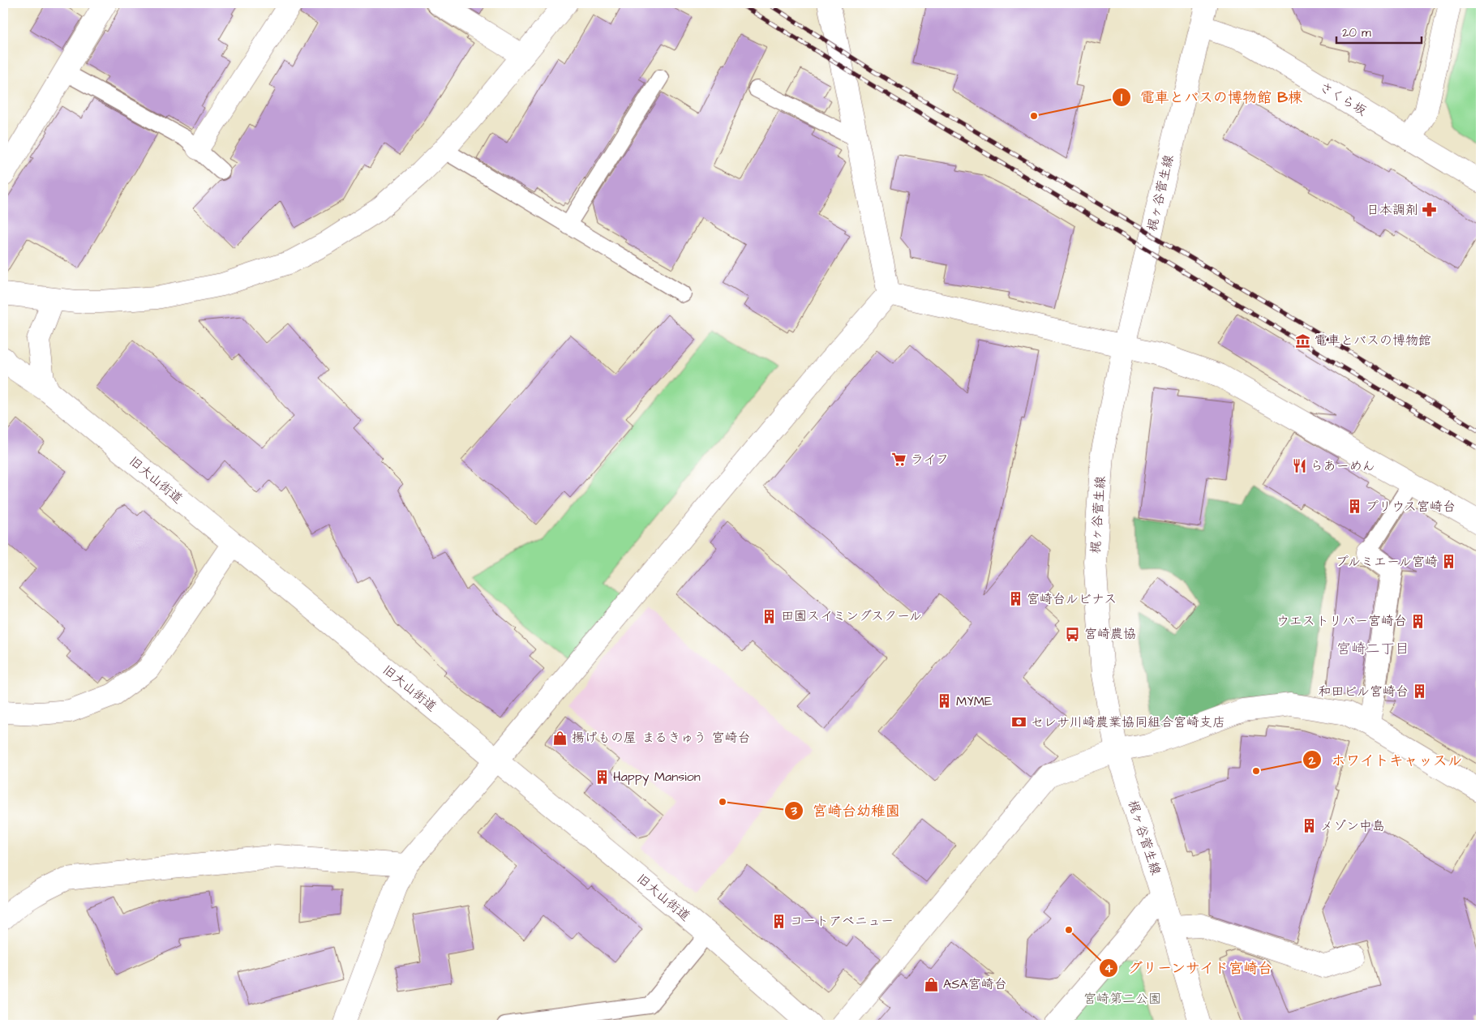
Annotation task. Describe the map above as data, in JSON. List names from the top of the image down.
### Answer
{
  "streets": {
    "street": ["さくら坂", "梶ヶ谷菅生線", "旧大山街道"]
  },
  "crossings": [
    ["さくら坂", "梶ヶ谷菅生線"]
  ],
  "districts": ["宮崎二丁目"],
  "parks": ["宮崎第二公園"],
  "places": {
    "other": [
      "電車とバスの博物館 B棟",
      "ホワイトキャッスル",
      "宮崎台幼稚園",
      "グリーンサイド宮崎台"
    ],
    "pharmacy": ["日本調剤"],
    "museum": ["電車とバスの博物館"],
    "supermarket": ["ライフ"],
    "restaurant": ["らあーめん"],
    "building": [
      "プリウス宮崎台",
      "プルミエール宮崎",
      "宮崎台ルビナス",
      "田園スイミングスクール",
      "ウエストリバー宮崎台",
      "和田ビル宮崎台",
      "MYME",
      "Happy Mansion",
      "メゾン中島",
      "コートアベニュー"
    ],
    "bus stop": ["宮崎農協"],
    "bank": ["セレサ川崎農業協同組合宮崎支店"],
    "shop": ["揚げもの屋 まるきゅう 宮崎台", "ASA宮崎台"]
  },
  "scale_bar": "20 m"
}
